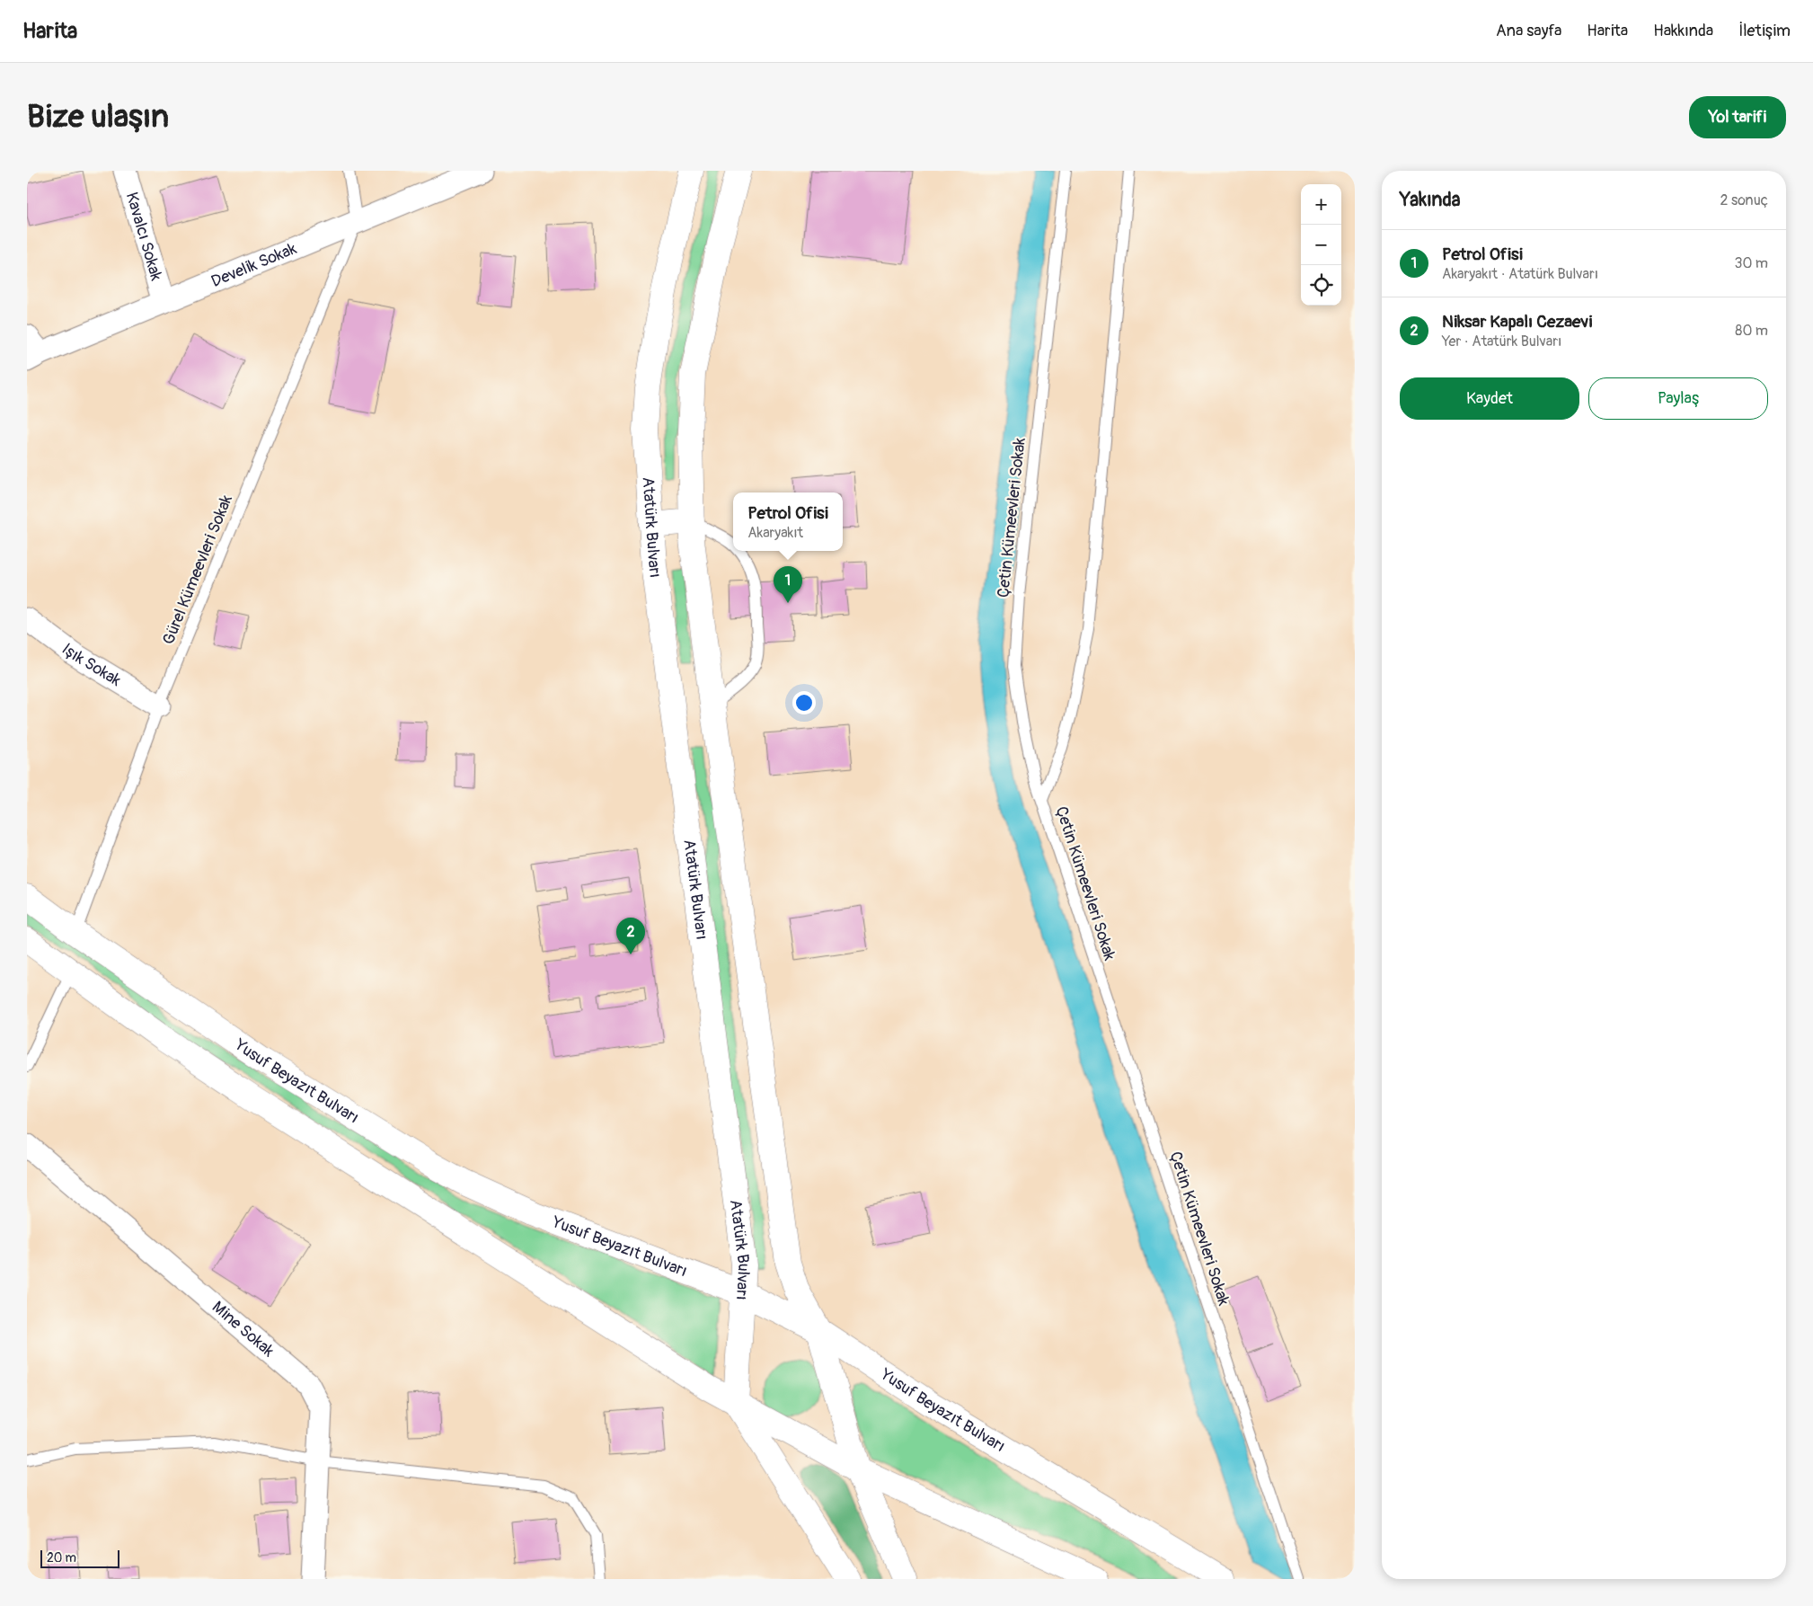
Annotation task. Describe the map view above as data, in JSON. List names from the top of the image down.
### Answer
{
  "streets": {
    "main road": ["Atatürk Bulvarı", "Yusuf Beyazıt Bulvarı"],
    "street": [
      "Kavalcı Sokak",
      "Develik Sokak",
      "Işık Sokak",
      "Mine Sokak"
    ],
    "lane": ["Çetin Kümeevleri Sokak", "Gürel Kümeevleri Sokak"]
  },
  "crossings": [
    ["Kavalcı Sokak", "Develik Sokak"],
    ["Develik Sokak", "Gürel Kümeevleri Sokak"],
    ["Atatürk Bulvarı", "Yusuf Beyazıt Bulvarı"],
    ["Gürel Kümeevleri Sokak", "Işık Sokak"],
    ["Gürel Kümeevleri Sokak", "Yusuf Beyazıt Bulvarı"]
  ],
  "scale_bar": "20 m",
  "page": {
    "header": "Harita",
    "nav": [
      "Ana sayfa",
      "Harita",
      "Hakkında",
      "İletişim"
    ],
    "buttons": [
      "Yol tarifi",
      ["Kaydet", "Paylaş"]
    ],
    "title": "Bize ulaşın",
    "heading": ["Yakında", "2 sonuç"],
    "map_buttons": ["+", "−"],
    "list": [
      {
        "mark": "1",
        "name": "Petrol Ofisi",
        "note": "Akaryakıt · Atatürk Bulvarı",
        "value": "30 m"
      },
      {
        "mark": "2",
        "name": "Niksar Kapalı Cezaevi",
        "note": "Yer · Atatürk Bulvarı",
        "value": "80 m"
      }
    ],
    "popup": ["Petrol Ofisi", "Akaryakıt"],
    "pins": ["1", "2"],
    "scale": "20 m"
  }
}
